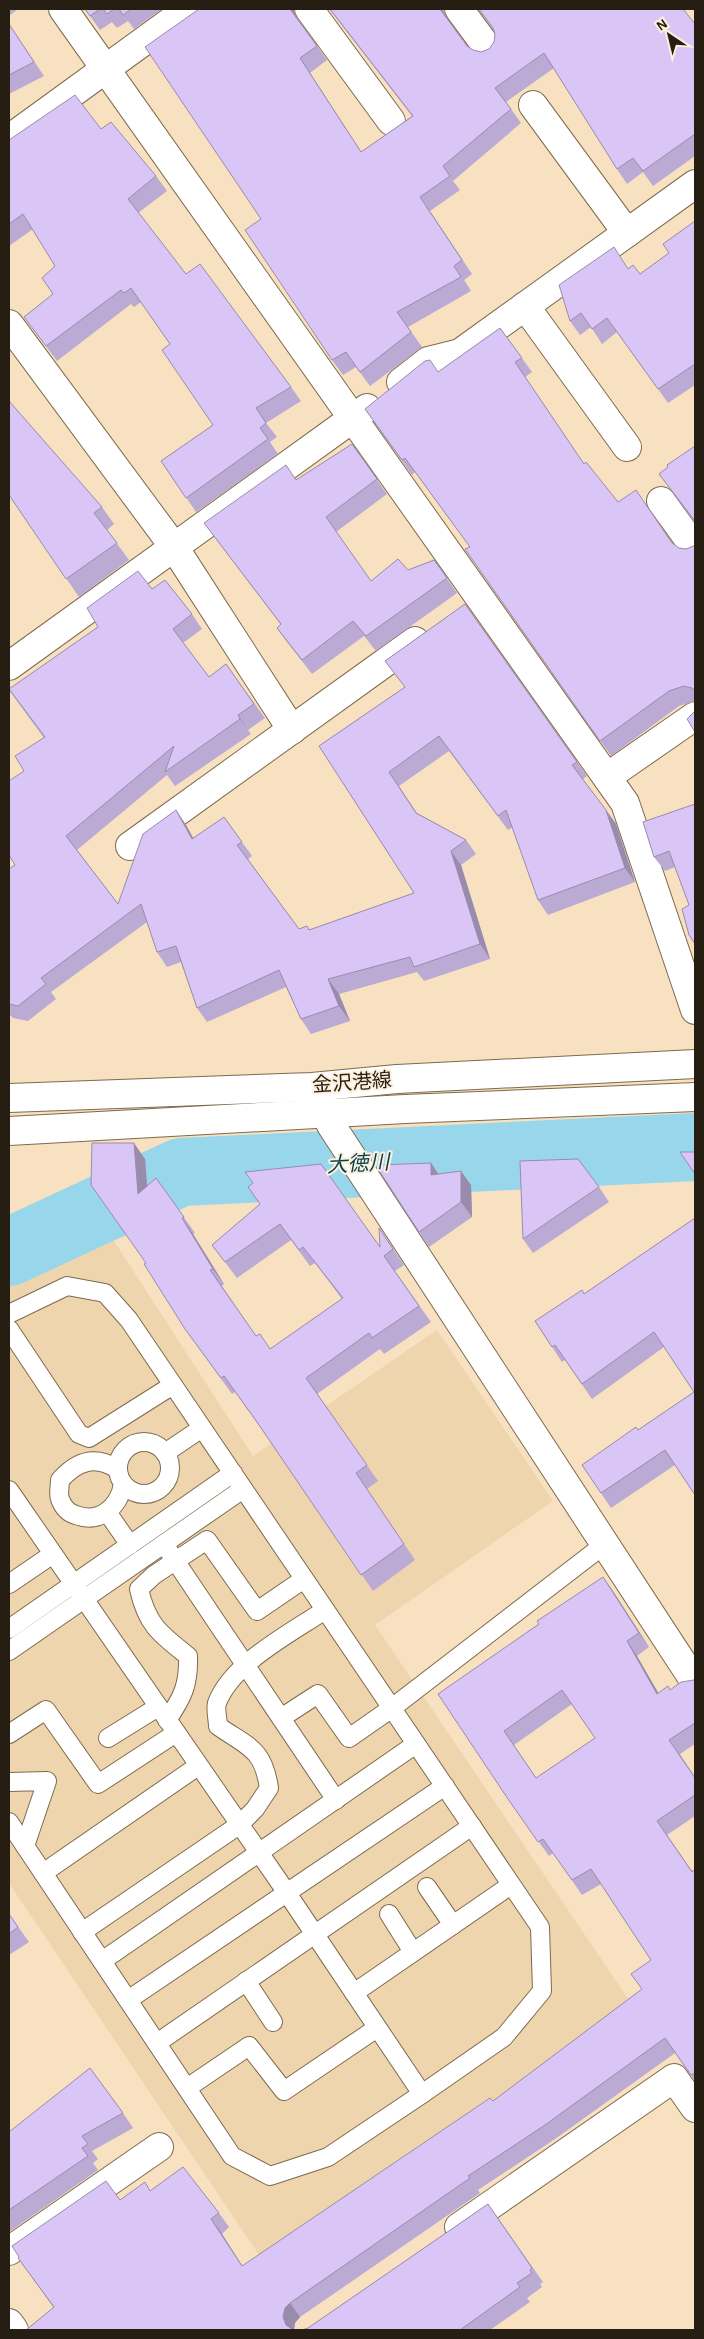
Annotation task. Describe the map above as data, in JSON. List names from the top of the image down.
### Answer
{
  "streets": {
    "street": ["金沢港線"]
  },
  "water": ["大徳川"],
  "north": "top left"
}
